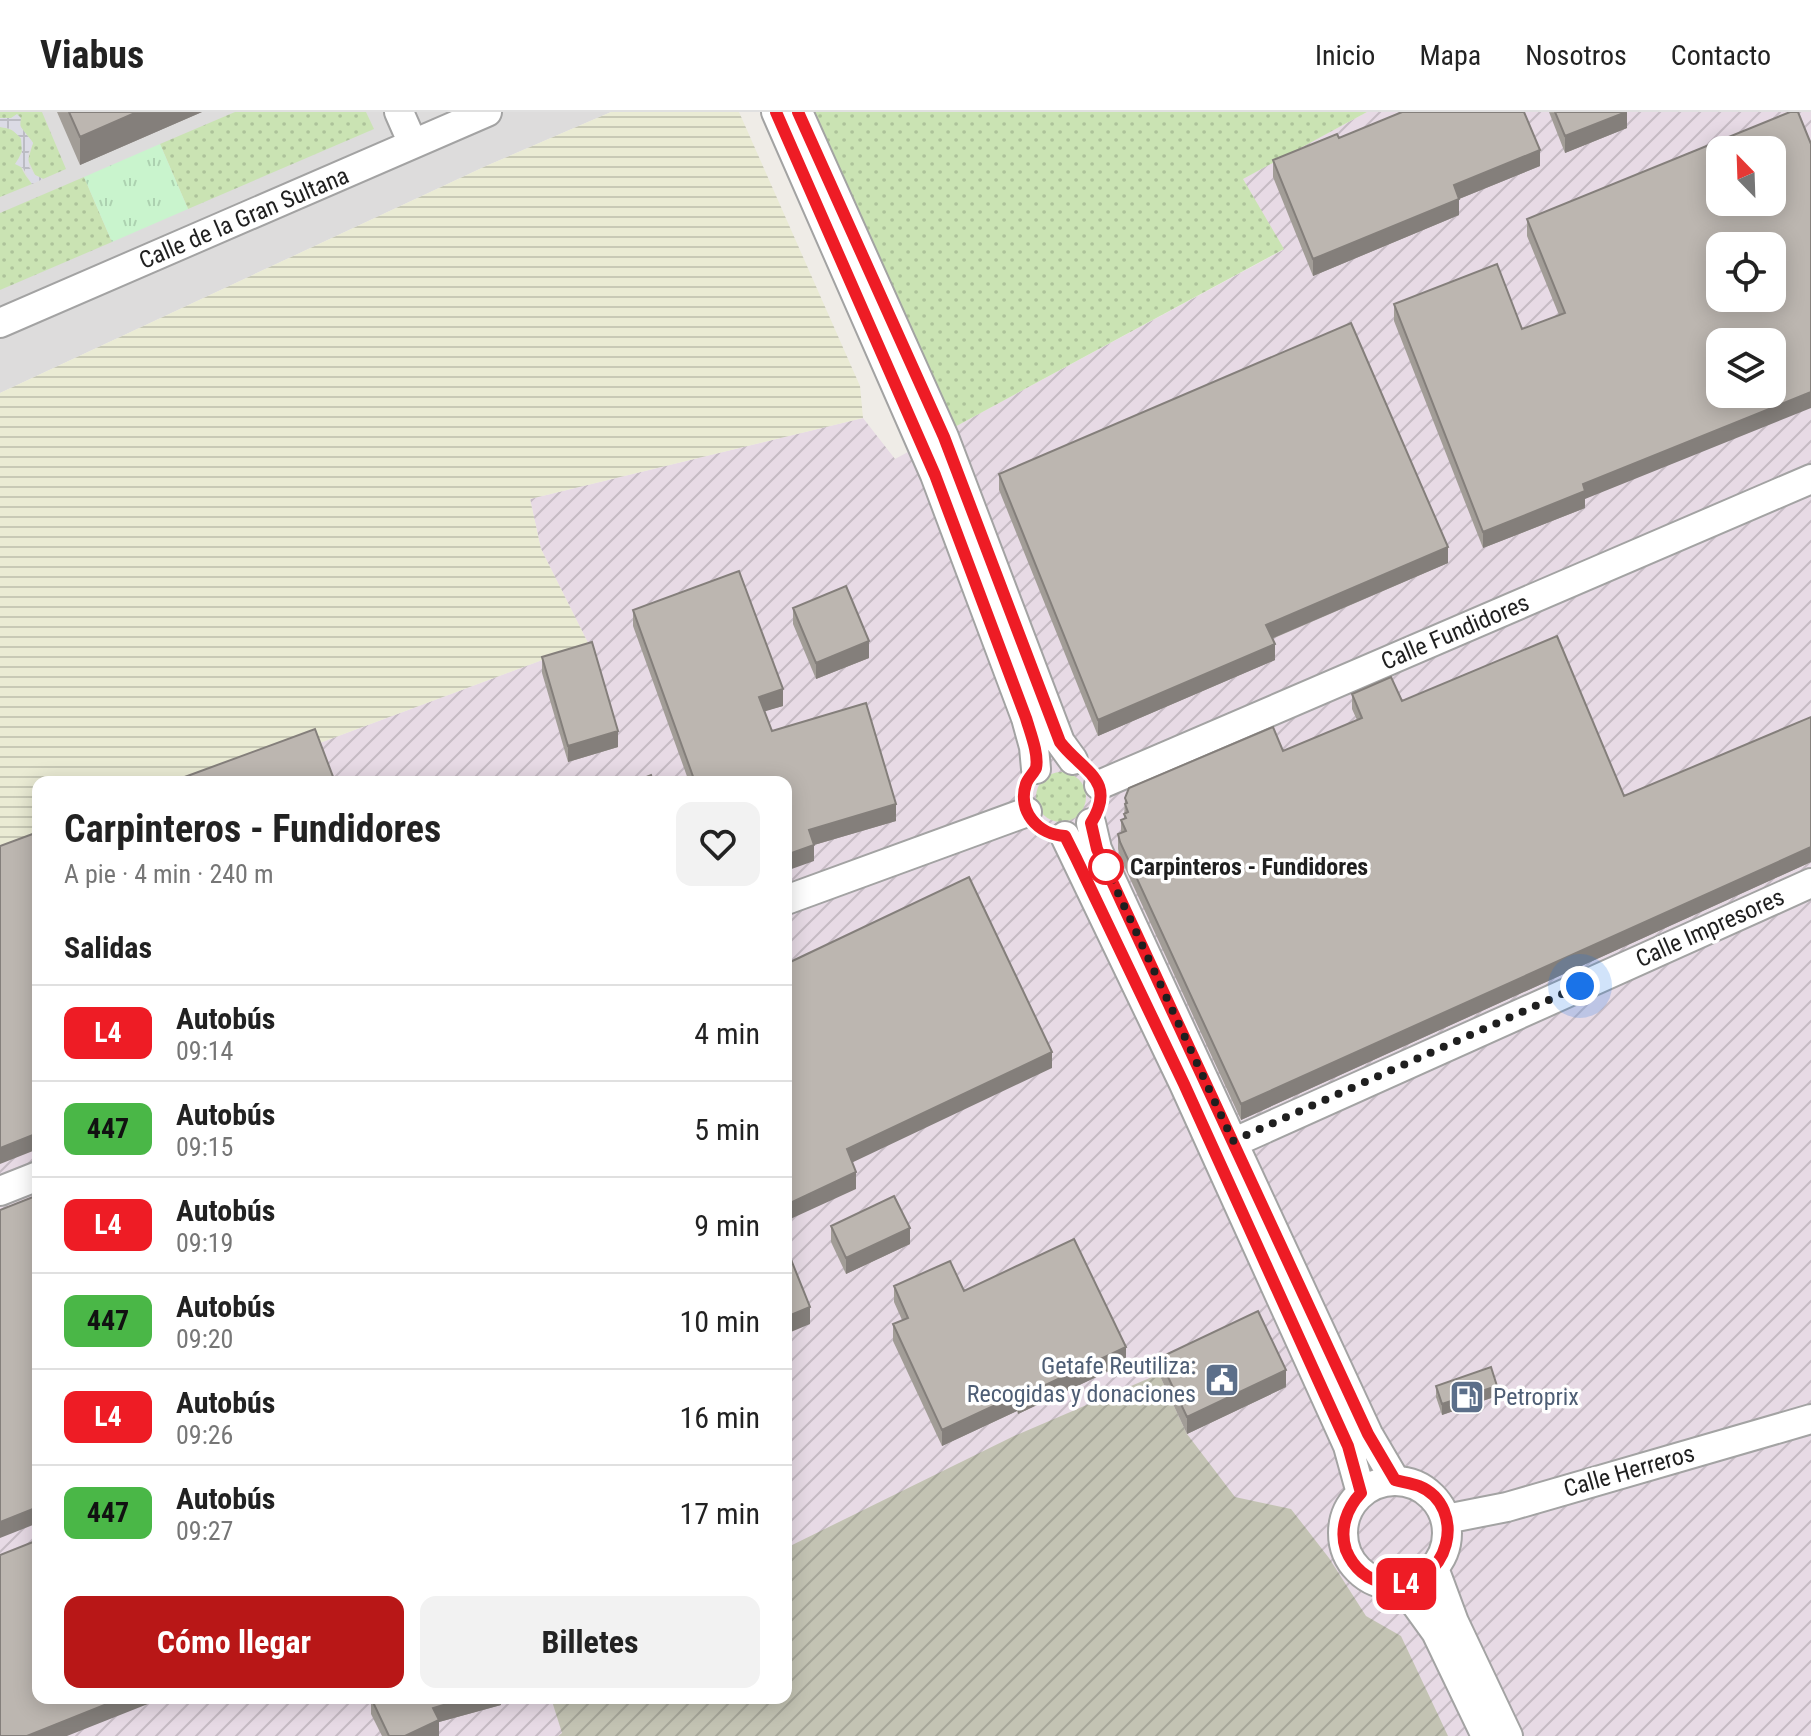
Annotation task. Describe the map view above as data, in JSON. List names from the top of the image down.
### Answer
{
  "streets": {
    "street": [
      "Calle de la Gran Sultana",
      "Calle Fundidores",
      "Calle Impresores",
      "Calle Herreros"
    ]
  },
  "places": {
    "other": ["Carpinteros - Fundidores"],
    "public building": ["Getafe Reutiliza: Recogidas y donaciones"],
    "fuel station": ["Petroprix"]
  },
  "lines": ["bus line L4"],
  "north": "top left",
  "page": {
    "header": "Viabus",
    "nav": [
      "Inicio",
      "Mapa",
      "Nosotros",
      "Contacto"
    ],
    "on_map": "L4",
    "heading": [
      ["Carpinteros - Fundidores", "A pie · 4 min · 240 m"],
      "Salidas"
    ],
    "list": [
      {
        "mark": "L4",
        "name": "Autobús",
        "note": "09:14",
        "value": "4 min"
      },
      {
        "mark": "447",
        "name": "Autobús",
        "note": "09:15",
        "value": "5 min"
      },
      {
        "mark": "L4",
        "name": "Autobús",
        "note": "09:19",
        "value": "9 min"
      },
      {
        "mark": "447",
        "name": "Autobús",
        "note": "09:20",
        "value": "10 min"
      },
      {
        "mark": "L4",
        "name": "Autobús",
        "note": "09:26",
        "value": "16 min"
      },
      {
        "mark": "447",
        "name": "Autobús",
        "note": "09:27",
        "value": "17 min"
      }
    ],
    "buttons": ["Cómo llegar", "Billetes"]
  }
}
